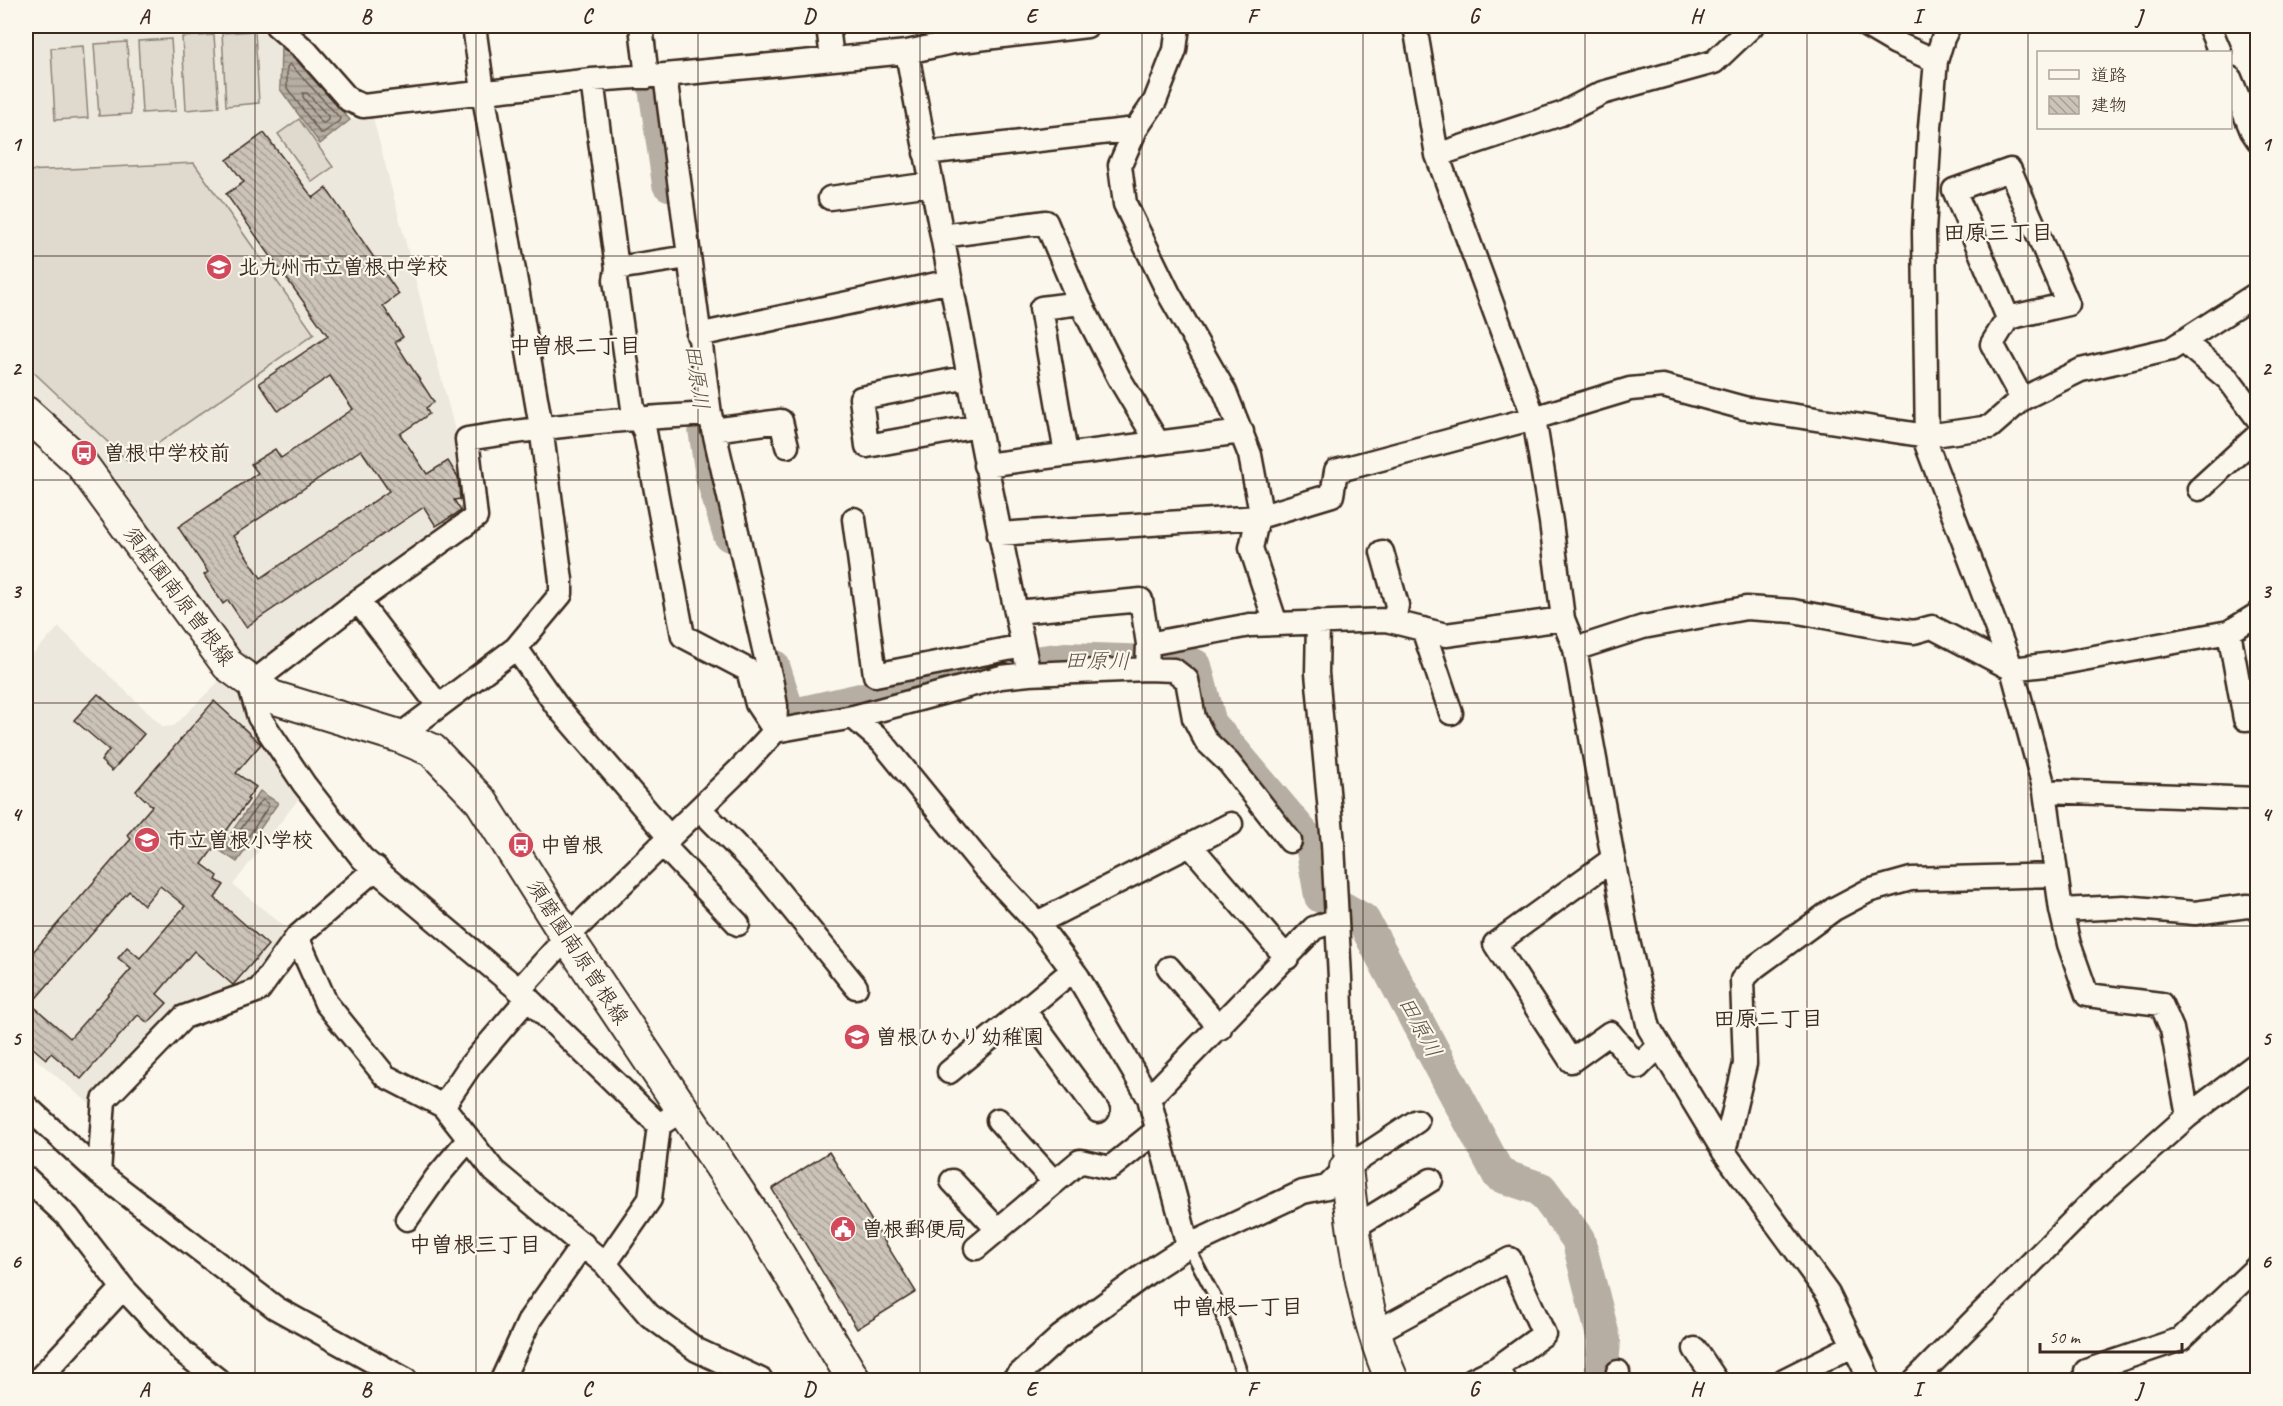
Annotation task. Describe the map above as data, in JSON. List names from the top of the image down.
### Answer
{
  "streets": {
    "main road": ["須磨園南原曽根線"]
  },
  "districts": [
    "田原三丁目",
    "中曽根二丁目",
    "田原二丁目",
    "中曽根三丁目",
    "中曽根一丁目"
  ],
  "water": ["田原川"],
  "places": {
    "school or university": ["北九州市立曽根中学校", "市立曽根小学校", "曽根ひかり幼稚園"],
    "bus stop": ["曽根中学校前", "中曽根"],
    "public building": ["曽根郵便局"]
  },
  "legend": ["道路", "建物"],
  "scale_bar": "50 m",
  "grid": {
    "columns": [
      "A",
      "B",
      "C",
      "D",
      "E",
      "F",
      "G",
      "H",
      "I",
      "J"
    ],
    "rows": [
      "1",
      "2",
      "3",
      "4",
      "5",
      "6"
    ]
  }
}
